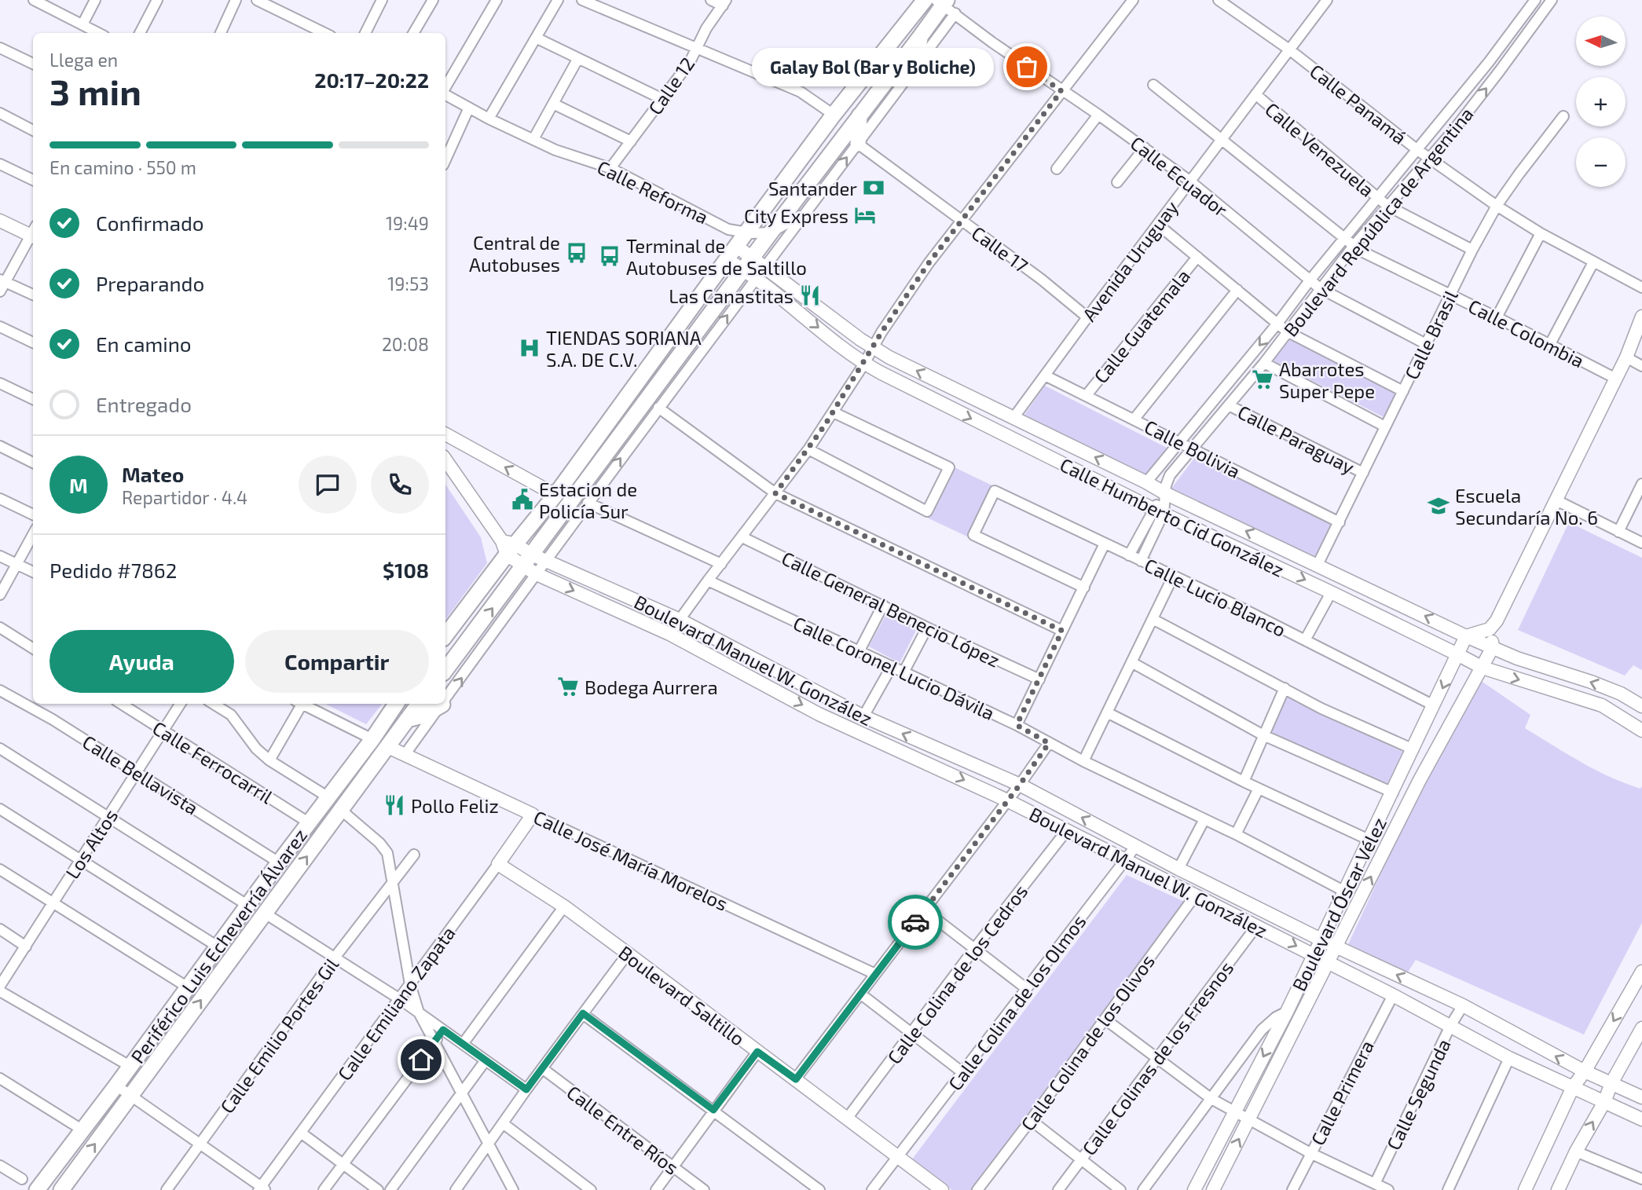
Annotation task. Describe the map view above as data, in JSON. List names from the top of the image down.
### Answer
{
  "streets": {
    "main road": ["Periférico Luis Echeverría Álvarez"],
    "street": [
      "Calle 12",
      "Calle Panamá",
      "Calle Venezuela",
      "Calle Ecuador",
      "Calle Reforma",
      "Boulevard República de Argentina",
      "Calle 17",
      "Avenida Uruguay",
      "Calle Guatemala",
      "Calle Colombia",
      "Calle Brasil",
      "Calle Paraguay",
      "Calle Bolivia",
      "Calle Humberto Cid González",
      "Calle Lucio Blanco",
      "Calle General Benecio López",
      "Boulevard Manuel W. González",
      "Calle Coronel Lucio Dávila",
      "Calle Ferrocarril",
      "Calle Bellavista",
      "Los Altos",
      "Calle José María Morelos",
      "Boulevard Óscar Vélez",
      "Calle Colina de los Cedros",
      "Boulevard Saltillo",
      "Calle Colina de los Olmos",
      "Calle Emiliano Zapata",
      "Calle Emilio Portes Gil",
      "Calle Colina de los Olivos",
      "Calle Colinas de los Fresnos",
      "Calle Primera",
      "Calle Segunda",
      "Calle Entre Ríos"
    ]
  },
  "crossings": [
    ["Calle 12", "Calle Reforma"],
    ["Calle Panamá", "Boulevard República de Argentina"],
    ["Calle Panamá", "Avenida Uruguay"],
    ["Calle Panamá", "Calle Brasil"],
    ["Calle Venezuela", "Boulevard República de Argentina"],
    ["Calle Venezuela", "Avenida Uruguay"],
    ["Calle Venezuela", "Calle Brasil"],
    ["Calle Ecuador", "Boulevard República de Argentina"],
    ["Calle Ecuador", "Avenida Uruguay"],
    ["Calle Ecuador", "Calle Brasil"],
    ["Calle Reforma", "Calle Humberto Cid González"],
    ["Boulevard República de Argentina", "Calle Colombia"],
    ["Boulevard República de Argentina", "Calle Paraguay"],
    ["Boulevard República de Argentina", "Calle Bolivia"],
    ["Boulevard República de Argentina", "Calle Humberto Cid González"],
    ["Calle 17", "Avenida Uruguay"],
    ["Avenida Uruguay", "Calle Colombia"],
    ["Avenida Uruguay", "Calle Bolivia"],
    ["Avenida Uruguay", "Calle Humberto Cid González"],
    ["Calle Guatemala", "Calle Bolivia"],
    ["Calle Colombia", "Calle Brasil"],
    ["Calle Brasil", "Calle Paraguay"],
    ["Calle Brasil", "Calle Bolivia"],
    ["Calle Brasil", "Calle Humberto Cid González"],
    ["Calle Humberto Cid González", "Boulevard Óscar Vélez"],
    ["Calle Lucio Blanco", "Boulevard Óscar Vélez"],
    ["Boulevard Manuel W. González", "Boulevard Óscar Vélez"],
    ["Boulevard Manuel W. González", "Calle Colina de los Cedros"],
    ["Boulevard Manuel W. González", "Calle Colina de los Olmos"],
    ["Boulevard Manuel W. González", "Calle Colina de los Olivos"],
    ["Boulevard Manuel W. González", "Calle Colinas de los Fresnos"],
    ["Boulevard Manuel W. González", "Calle Primera"],
    ["Boulevard Manuel W. González", "Calle Segunda"],
    ["Calle Coronel Lucio Dávila", "Boulevard Óscar Vélez"],
    ["Calle Ferrocarril", "Los Altos"],
    ["Calle Ferrocarril", "Periférico Luis Echeverría Álvarez"],
    ["Calle Bellavista", "Los Altos"],
    ["Calle Bellavista", "Periférico Luis Echeverría Álvarez"],
    ["Calle José María Morelos", "Periférico Luis Echeverría Álvarez"],
    ["Calle José María Morelos", "Calle Emiliano Zapata"],
    ["Calle Colina de los Cedros", "Boulevard Saltillo"],
    ["Boulevard Saltillo", "Calle Colina de los Olmos"],
    ["Boulevard Saltillo", "Calle Emiliano Zapata"]
  ],
  "places": {
    "other": ["Galay Bol (Bar y Boliche)"],
    "bank": ["Santander"],
    "hotel": ["City Express"],
    "bus stop": ["Central de Autobuses", "Terminal de Autobuses de Saltillo"],
    "restaurant": ["Las Canastitas", "Pollo Feliz"],
    "hospital": ["TIENDAS SORIANA S.A. DE C.V."],
    "supermarket": ["Abarrotes Super Pepe", "Bodega Aurrera"],
    "public building": ["Estacion de Policía Sur"],
    "school or university": ["Escuela Secundaría No. 6"]
  },
  "north": "left",
  "page": {
    "map_buttons": ["+", "−"],
    "heading": ["3 min", "Llega en", "20:17–20:22"],
    "panel": [
      "Mateo",
      "Repartidor · 4.4",
      "Pedido #7862",
      "$108"
    ],
    "bubble": "Galay Bol (Bar y Boliche)",
    "bar": "En camino · 550 m",
    "list": [
      ["Confirmado", "19:49"],
      ["Preparando", "19:53"],
      ["En camino", "20:08"],
      "Entregado"
    ],
    "round": "M",
    "buttons": ["Ayuda", "Compartir"]
  }
}
